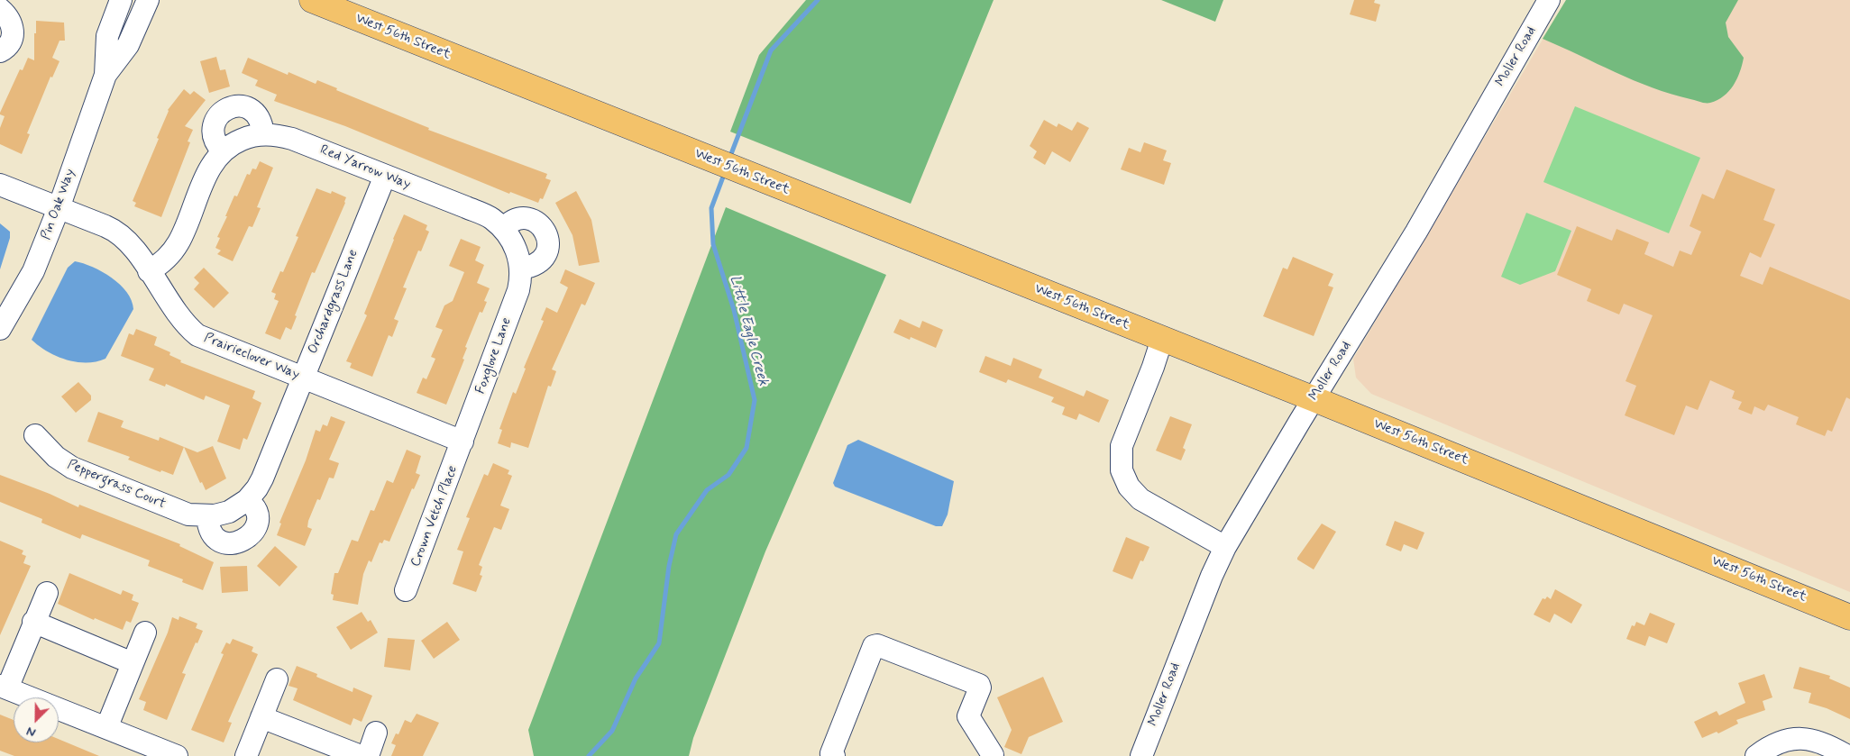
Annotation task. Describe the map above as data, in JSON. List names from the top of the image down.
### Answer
{
  "streets": {
    "main road": ["West 56th Street"],
    "street": [
      "Moller Road",
      "Red Yarrow Way",
      "Pin Oak Way",
      "Orchardgrass Lane",
      "Foxglove Lane",
      "Prairieclover Way",
      "Peppergrass Court",
      "Crown Vetch Place"
    ]
  },
  "crossings": [
    ["West 56th Street", "Moller Road"],
    ["Red Yarrow Way", "Orchardgrass Lane"],
    ["Red Yarrow Way", "Foxglove Lane"],
    ["Red Yarrow Way", "Prairieclover Way"],
    ["Pin Oak Way", "Prairieclover Way"],
    ["Orchardgrass Lane", "Prairieclover Way"],
    ["Orchardgrass Lane", "Peppergrass Court"],
    ["Foxglove Lane", "Prairieclover Way"],
    ["Foxglove Lane", "Crown Vetch Place"],
    ["Prairieclover Way", "Crown Vetch Place"]
  ],
  "water": ["Little Eagle Creek"],
  "north": "bottom left"
}
